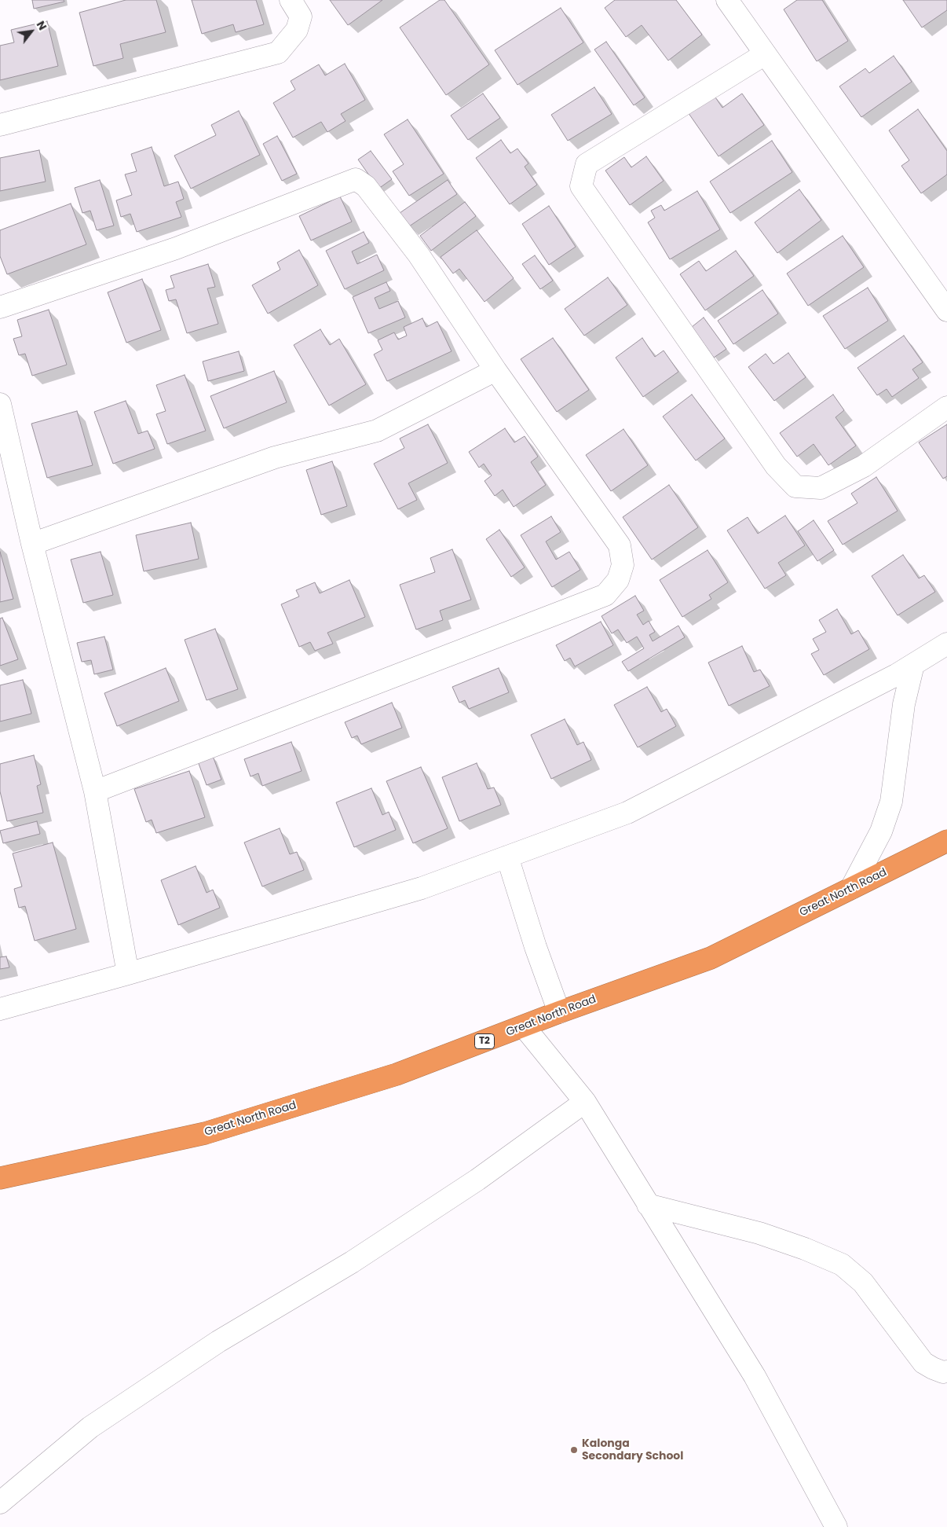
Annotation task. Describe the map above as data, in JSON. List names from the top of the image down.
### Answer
{
  "streets": {
    "highway": ["Great North Road", "T2"]
  },
  "places": ["Kalonga Secondary School"],
  "north": "top right"
}
